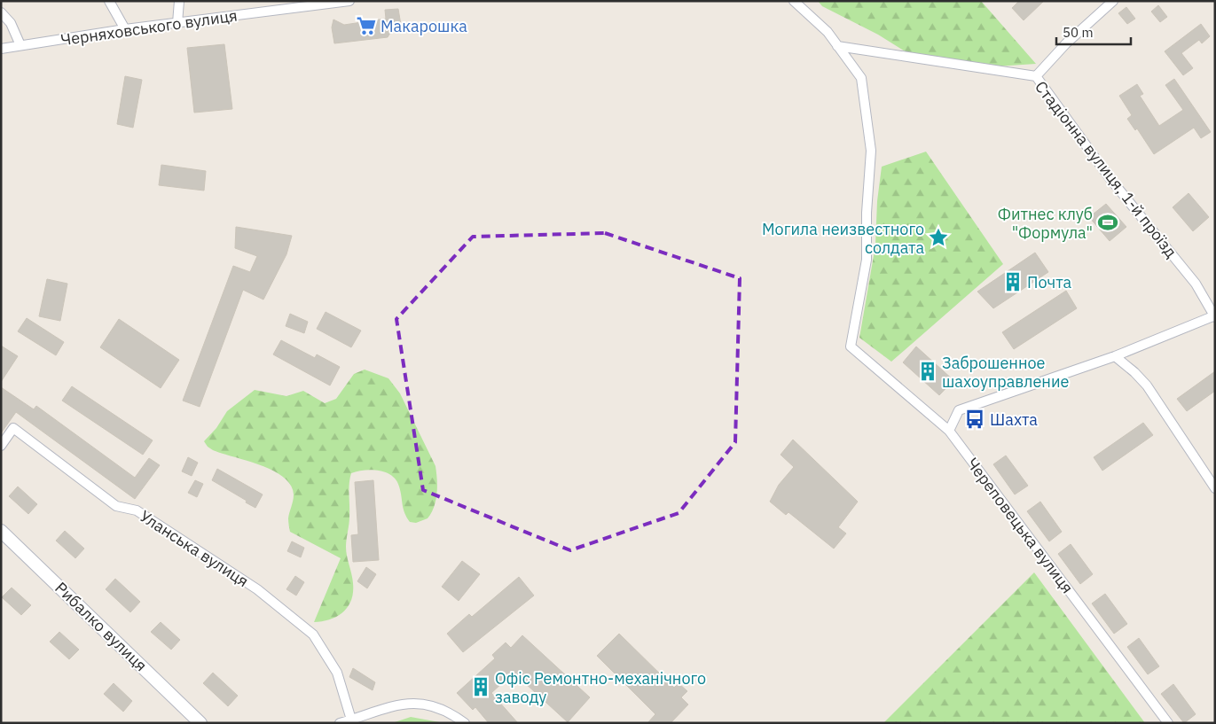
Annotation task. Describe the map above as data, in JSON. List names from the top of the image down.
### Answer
{
  "streets": {
    "street": [
      "Черняховського вулиця",
      "Стадіонна вулиця, 1-й проїзд",
      "Череповецька вулиця",
      "Уланська вулиця",
      "Рибалко вулиця"
    ]
  },
  "crossings": [
    ["Стадіонна вулиця, 1-й проїзд", "Череповецька вулиця"]
  ],
  "places": {
    "supermarket": ["Макарошка"],
    "sports": ["Фитнес клуб \"Формула\""],
    "place": ["Могила неизвестного солдата"],
    "building": ["Почта", "Заброшенное шахоуправление", "Офіс Ремонтно-механічного заводу"],
    "bus stop": ["Шахта"]
  },
  "scale_bar": "50 m"
}
